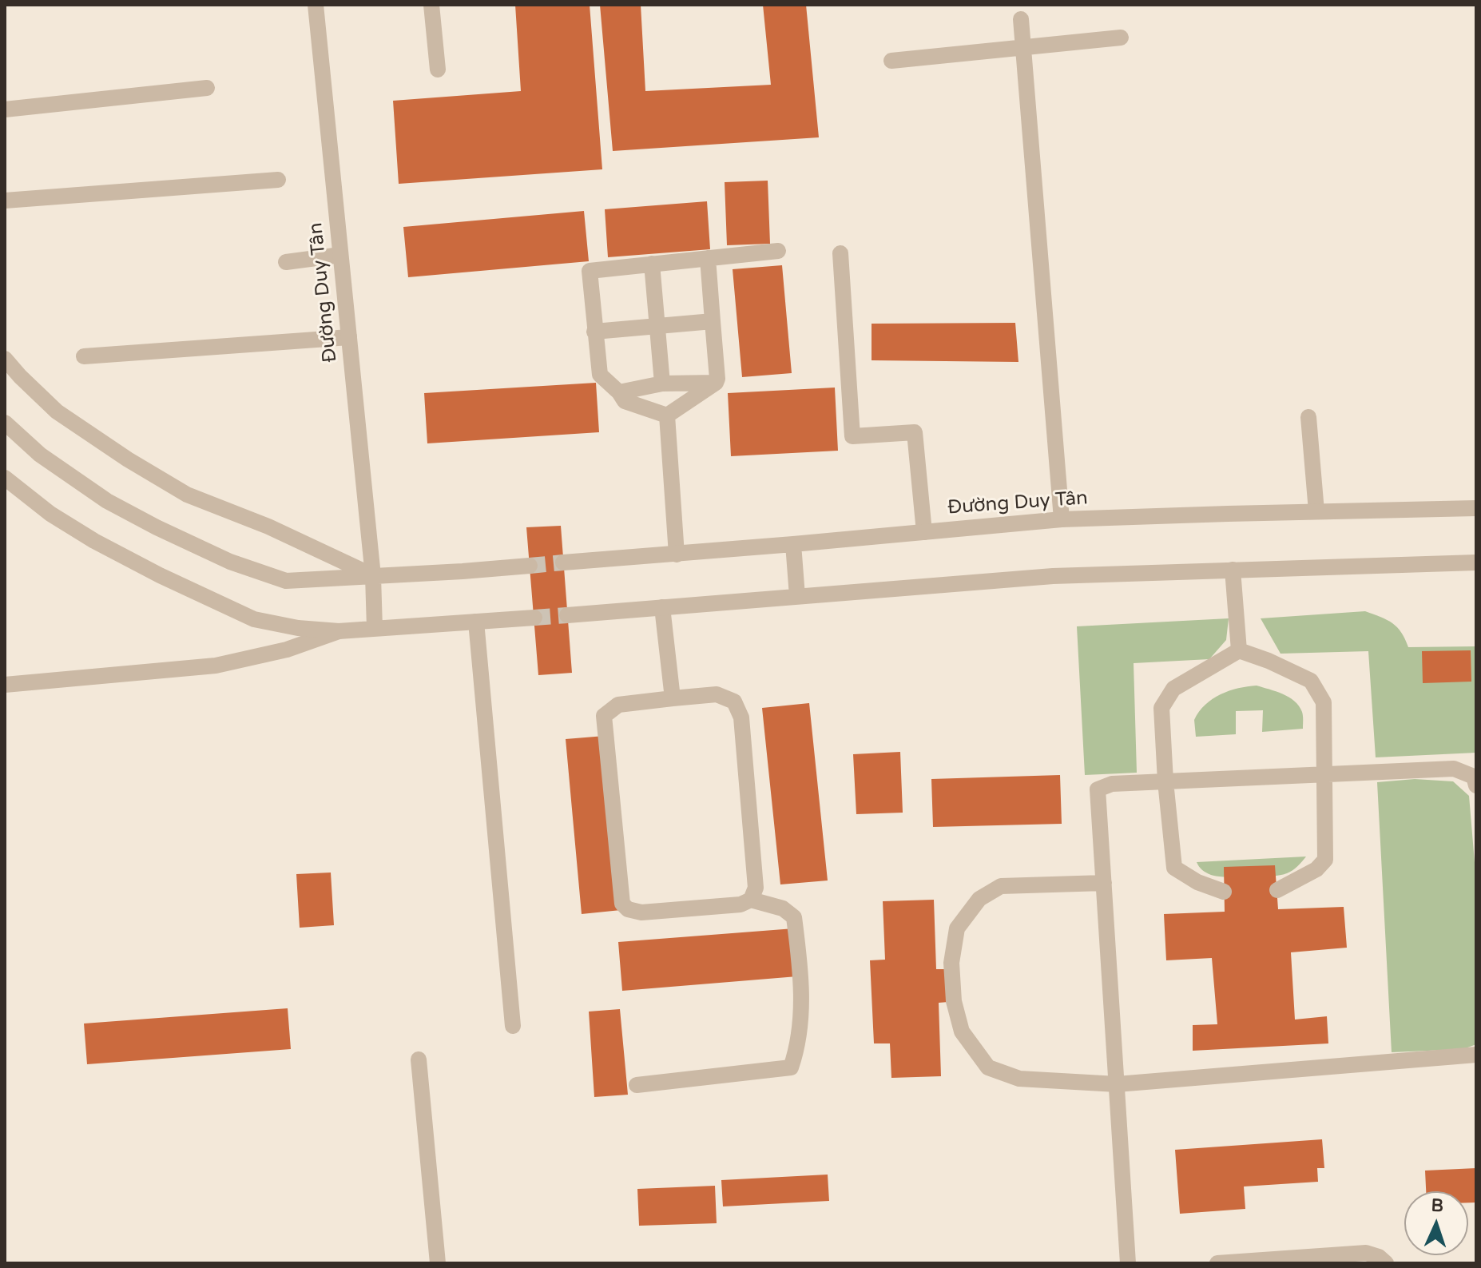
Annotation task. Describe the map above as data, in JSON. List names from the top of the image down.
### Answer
{
  "streets": {
    "street": ["Đường Duy Tân"]
  },
  "north": "top"
}
